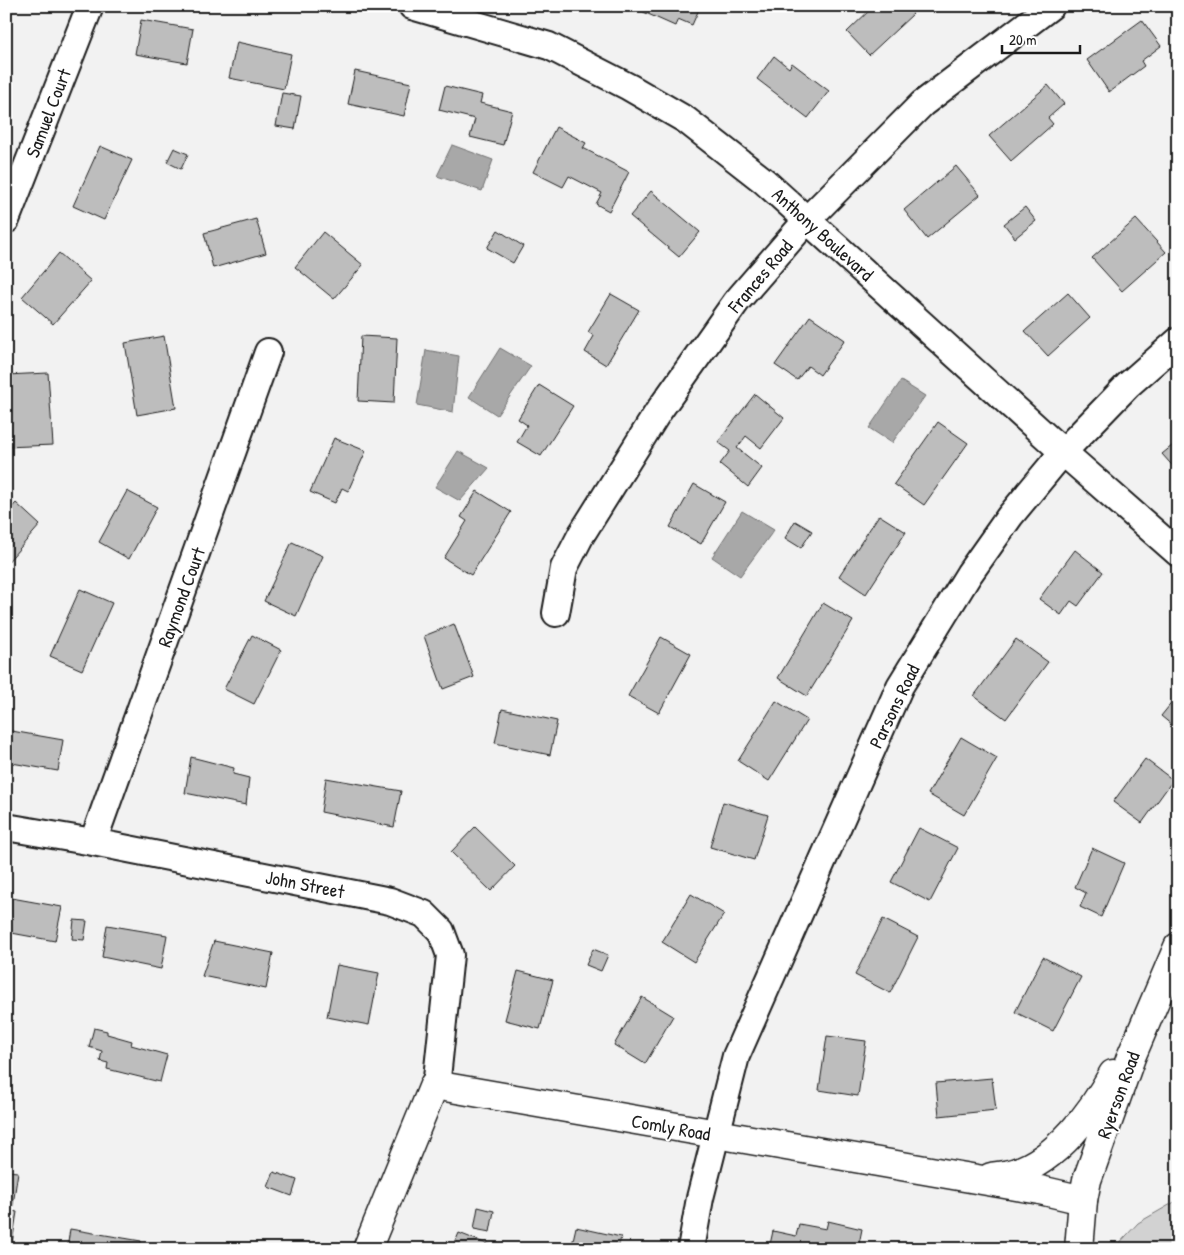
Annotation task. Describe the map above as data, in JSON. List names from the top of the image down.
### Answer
{
  "streets": {
    "main road": ["Ryerson Road", "Comly Road"],
    "street": [
      "Samuel Court",
      "Anthony Boulevard",
      "Frances Road",
      "Raymond Court",
      "Parsons Road",
      "John Street"
    ]
  },
  "crossings": [
    ["Anthony Boulevard", "Frances Road"],
    ["Anthony Boulevard", "Parsons Road"],
    ["Raymond Court", "John Street"],
    ["Parsons Road", "Comly Road"],
    ["John Street", "Comly Road"],
    ["Ryerson Road", "Comly Road"]
  ],
  "scale_bar": "20 m"
}
